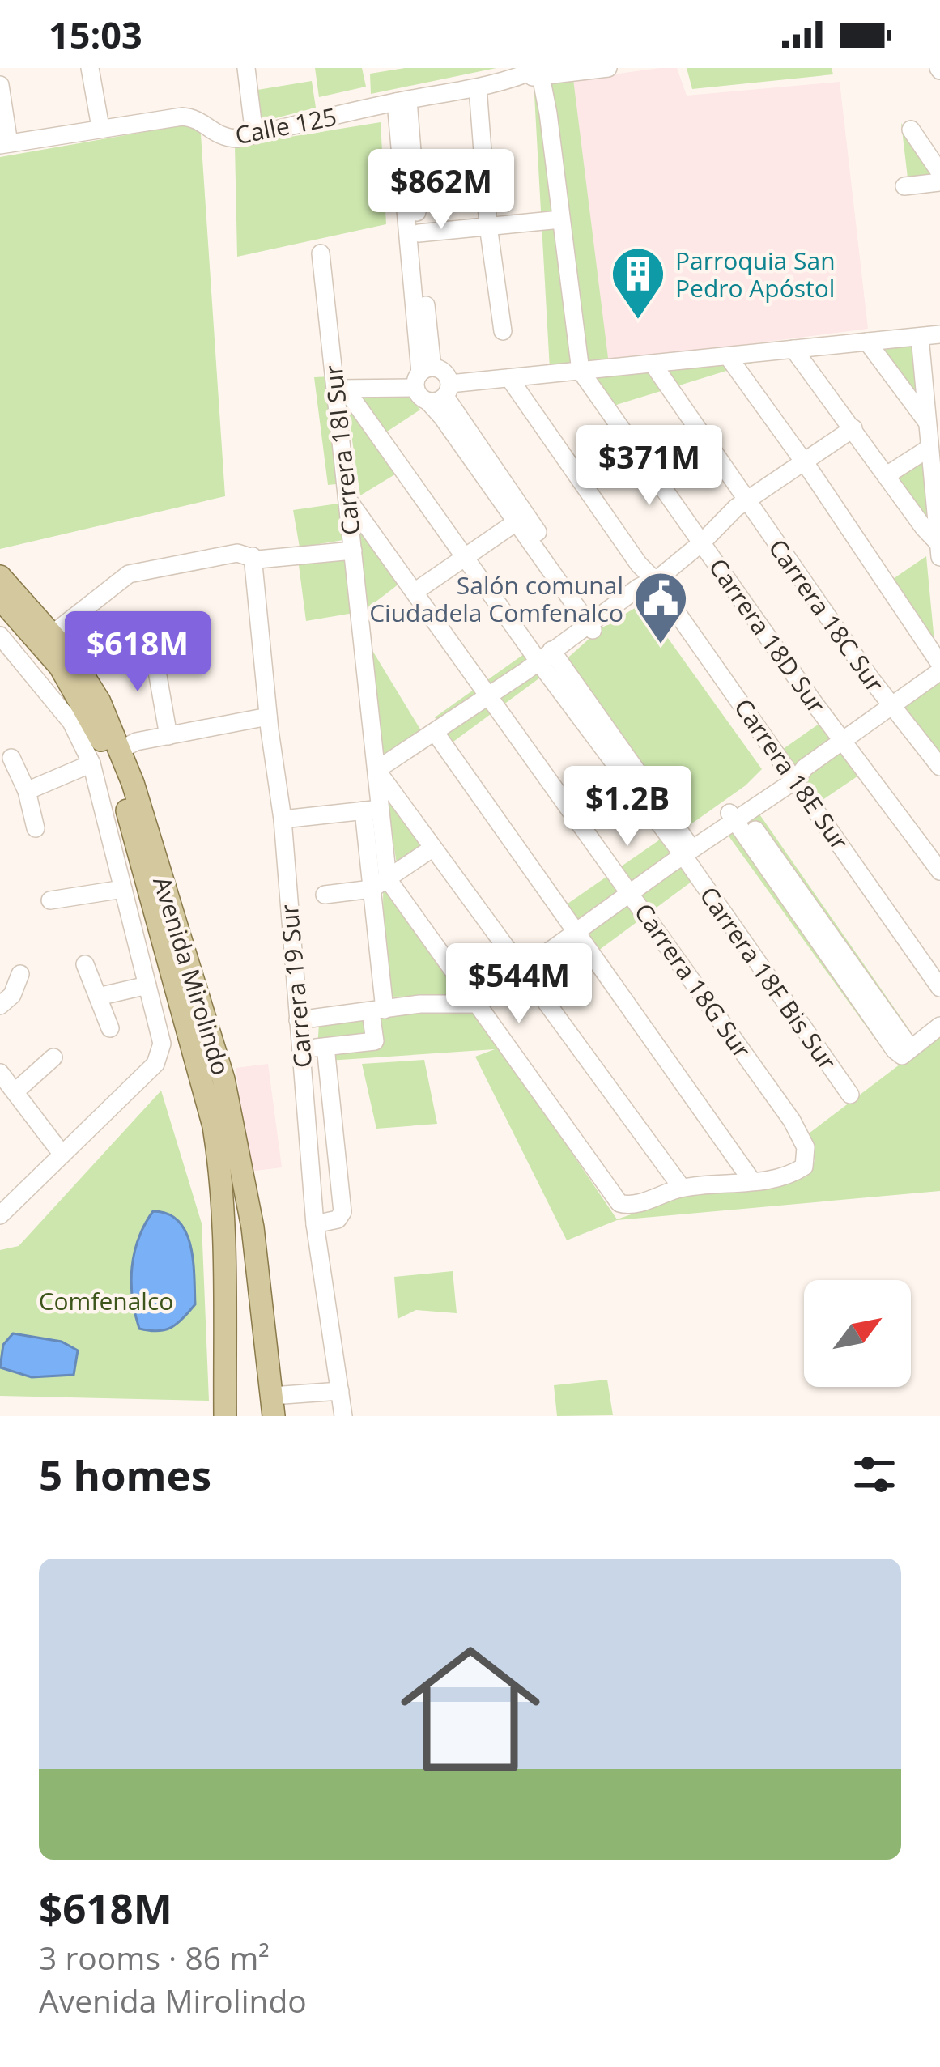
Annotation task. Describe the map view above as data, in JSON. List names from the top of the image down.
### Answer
{
  "streets": {
    "main road": ["Avenida Mirolindo"],
    "street": [
      "Calle 125",
      "Carrera 18I Sur",
      "Carrera 18C Sur",
      "Carrera 18D Sur",
      "Carrera 18E Sur",
      "Carrera 18F Bis Sur",
      "Carrera 18G Sur",
      "Carrera 19 Sur"
    ]
  },
  "crossings": [
    ["Calle 125", "Carrera 18D Sur"],
    ["Carrera 18I Sur", "Carrera 18F Bis Sur"],
    ["Carrera 18I Sur", "Carrera 18G Sur"]
  ],
  "parks": ["Comfenalco"],
  "places": {
    "building": ["Parroquia San Pedro Apóstol"],
    "public building": ["Salón comunal Ciudadela Comfenalco"]
  },
  "north": "top right",
  "page": {
    "status": "15:03",
    "price": [
      "$862M",
      "$371M",
      "$618M",
      "$1.2B",
      "$544M"
    ],
    "heading": "5 homes",
    "list": [
      {
        "name": "$618M",
        "note": "3 rooms · 86 m² · Avenida Mirolindo"
      }
    ]
  }
}
